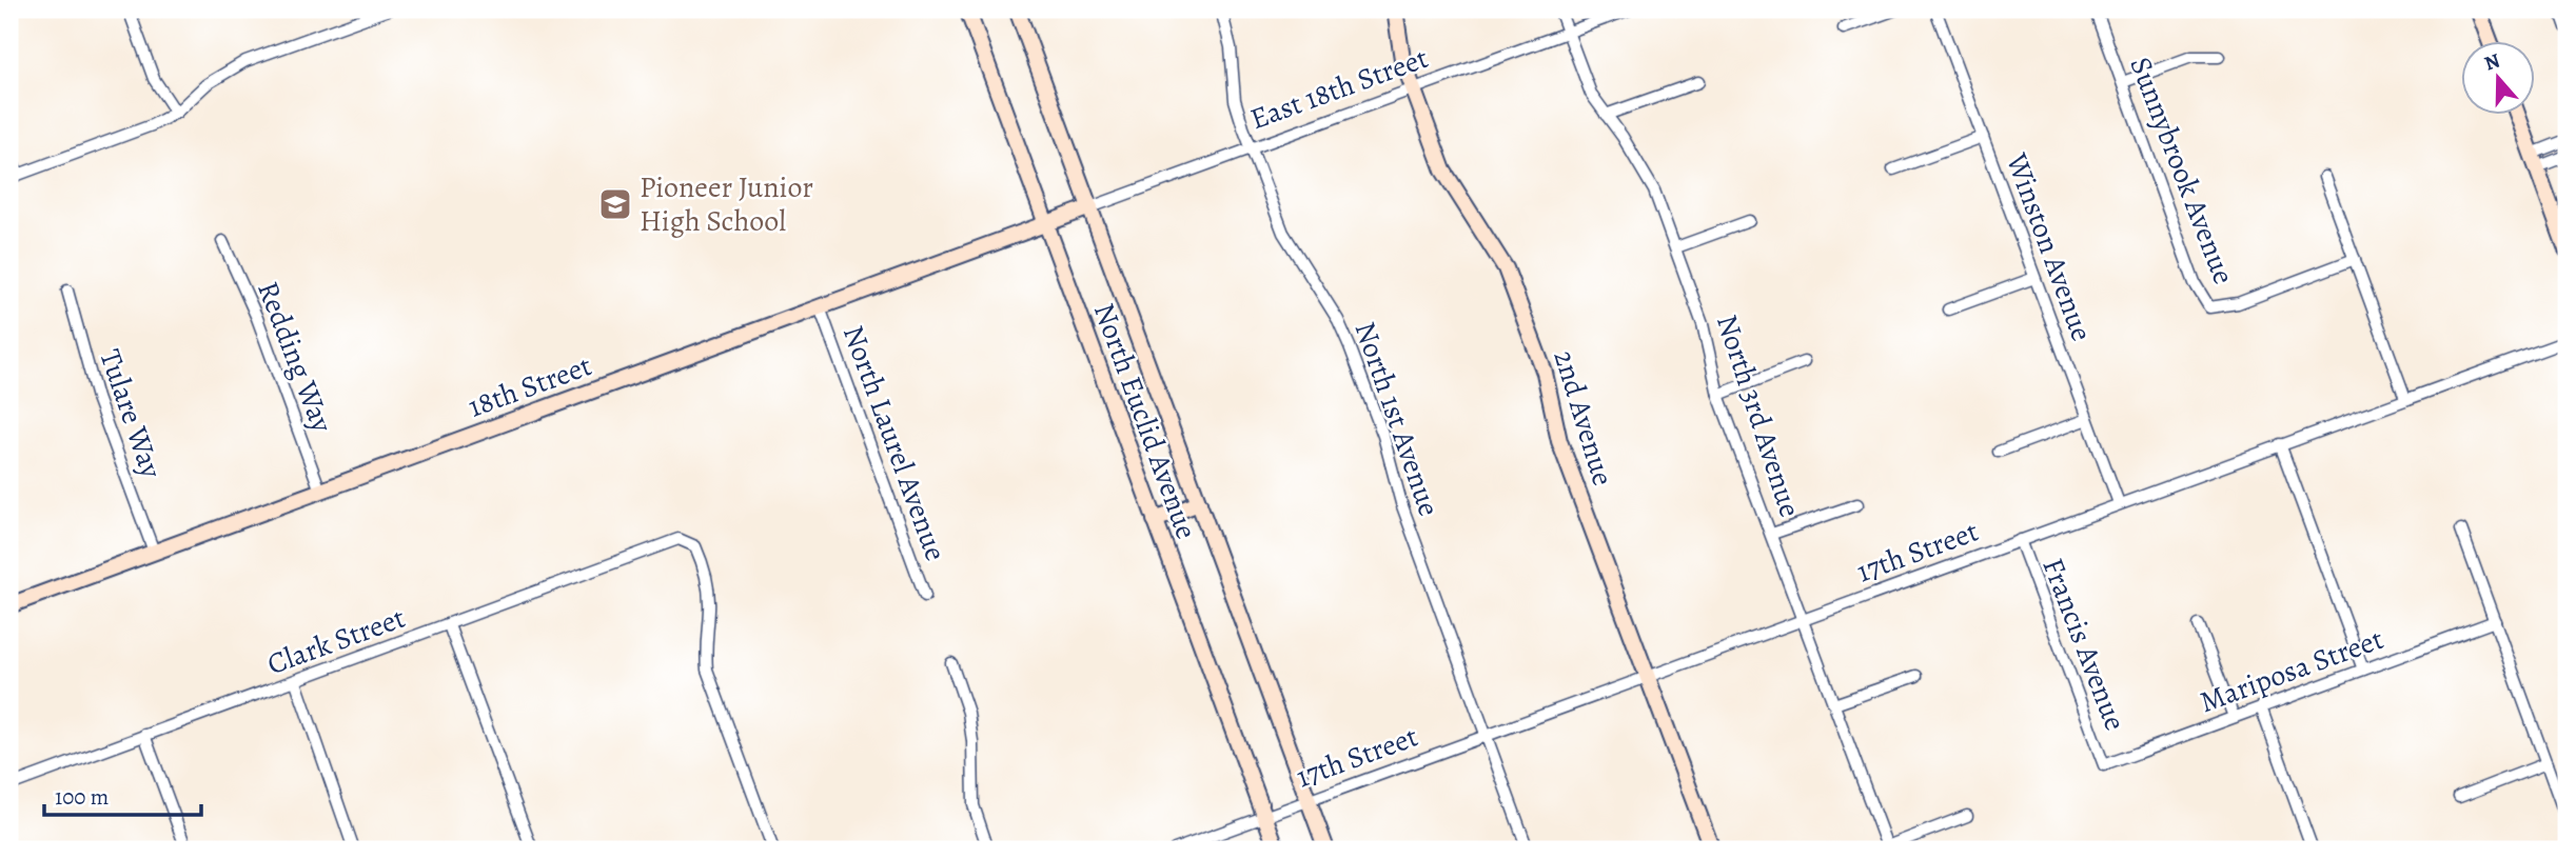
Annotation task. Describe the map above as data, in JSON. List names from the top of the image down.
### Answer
{
  "streets": {
    "main road": [
      "East 18th Street",
      "18th Street",
      "2nd Avenue",
      "North Euclid Avenue"
    ],
    "street": [
      "Sunnybrook Avenue",
      "Winston Avenue",
      "Redding Way",
      "Tulare Way",
      "North 3rd Avenue",
      "North 1st Avenue",
      "North Laurel Avenue",
      "17th Street",
      "Clark Street",
      "Francis Avenue",
      "Mariposa Street"
    ]
  },
  "crossings": [
    ["East 18th Street", "18th Street"],
    ["East 18th Street", "North 3rd Avenue"],
    ["East 18th Street", "2nd Avenue"],
    ["East 18th Street", "North 1st Avenue"],
    ["East 18th Street", "North Euclid Avenue"],
    ["Winston Avenue", "17th Street"],
    ["Redding Way", "18th Street"],
    ["18th Street", "Tulare Way"],
    ["18th Street", "North Euclid Avenue"],
    ["18th Street", "North Laurel Avenue"],
    ["North 3rd Avenue", "17th Street"],
    ["2nd Avenue", "17th Street"],
    ["North 1st Avenue", "17th Street"],
    ["North Euclid Avenue", "17th Street"],
    ["17th Street", "Francis Avenue"],
    ["Francis Avenue", "Mariposa Street"]
  ],
  "places": {
    "school or university": ["Pioneer Junior High School"]
  },
  "scale_bar": "100 m",
  "north": "top"
}
